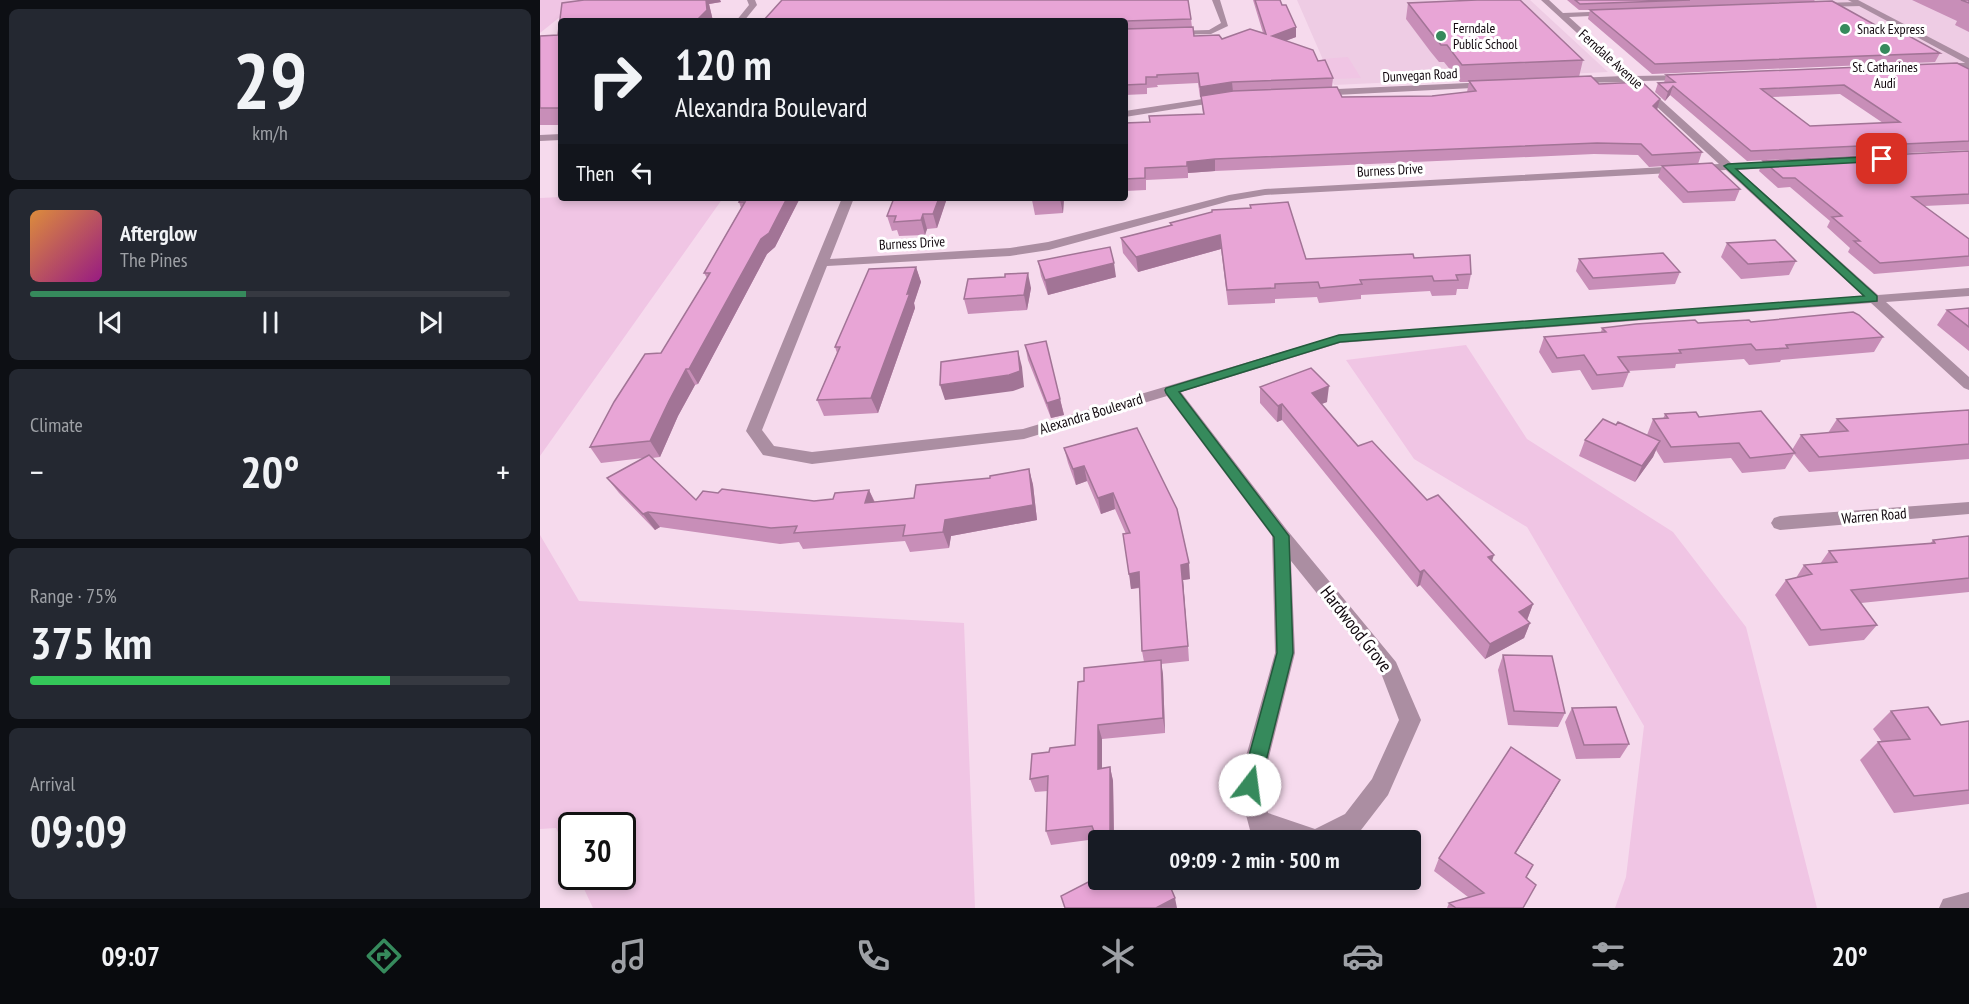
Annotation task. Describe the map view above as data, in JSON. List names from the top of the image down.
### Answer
{
  "streets": {
    "street": [
      "Ferndale Avenue",
      "Dunvegan Road",
      "Burness Drive",
      "Alexandra Boulevard",
      "Warren Road",
      "Hardwood Grove"
    ]
  },
  "crossings": [
    ["Ferndale Avenue", "Burness Drive"],
    ["Ferndale Avenue", "Alexandra Boulevard"],
    ["Burness Drive", "Alexandra Boulevard"],
    ["Alexandra Boulevard", "Hardwood Grove"]
  ],
  "places": ["Snack Express", "Ferndale Public School", "St. Catharines Audi"],
  "page": {
    "tile": [
      ["29", "km/h"],
      "Climate",
      ["Range · 75%", "375 km"],
      ["Arrival", "09:09"]
    ],
    "turn": ["120 m", "Alexandra Boulevard"],
    "then": "Then",
    "song": ["Afterglow", "The Pines"],
    "heat": ["−", "20°", "+"],
    "limit": "30",
    "trip": "09:09 · 2 min · 500 m",
    "tabs": ["09:07", "20°"]
  }
}
